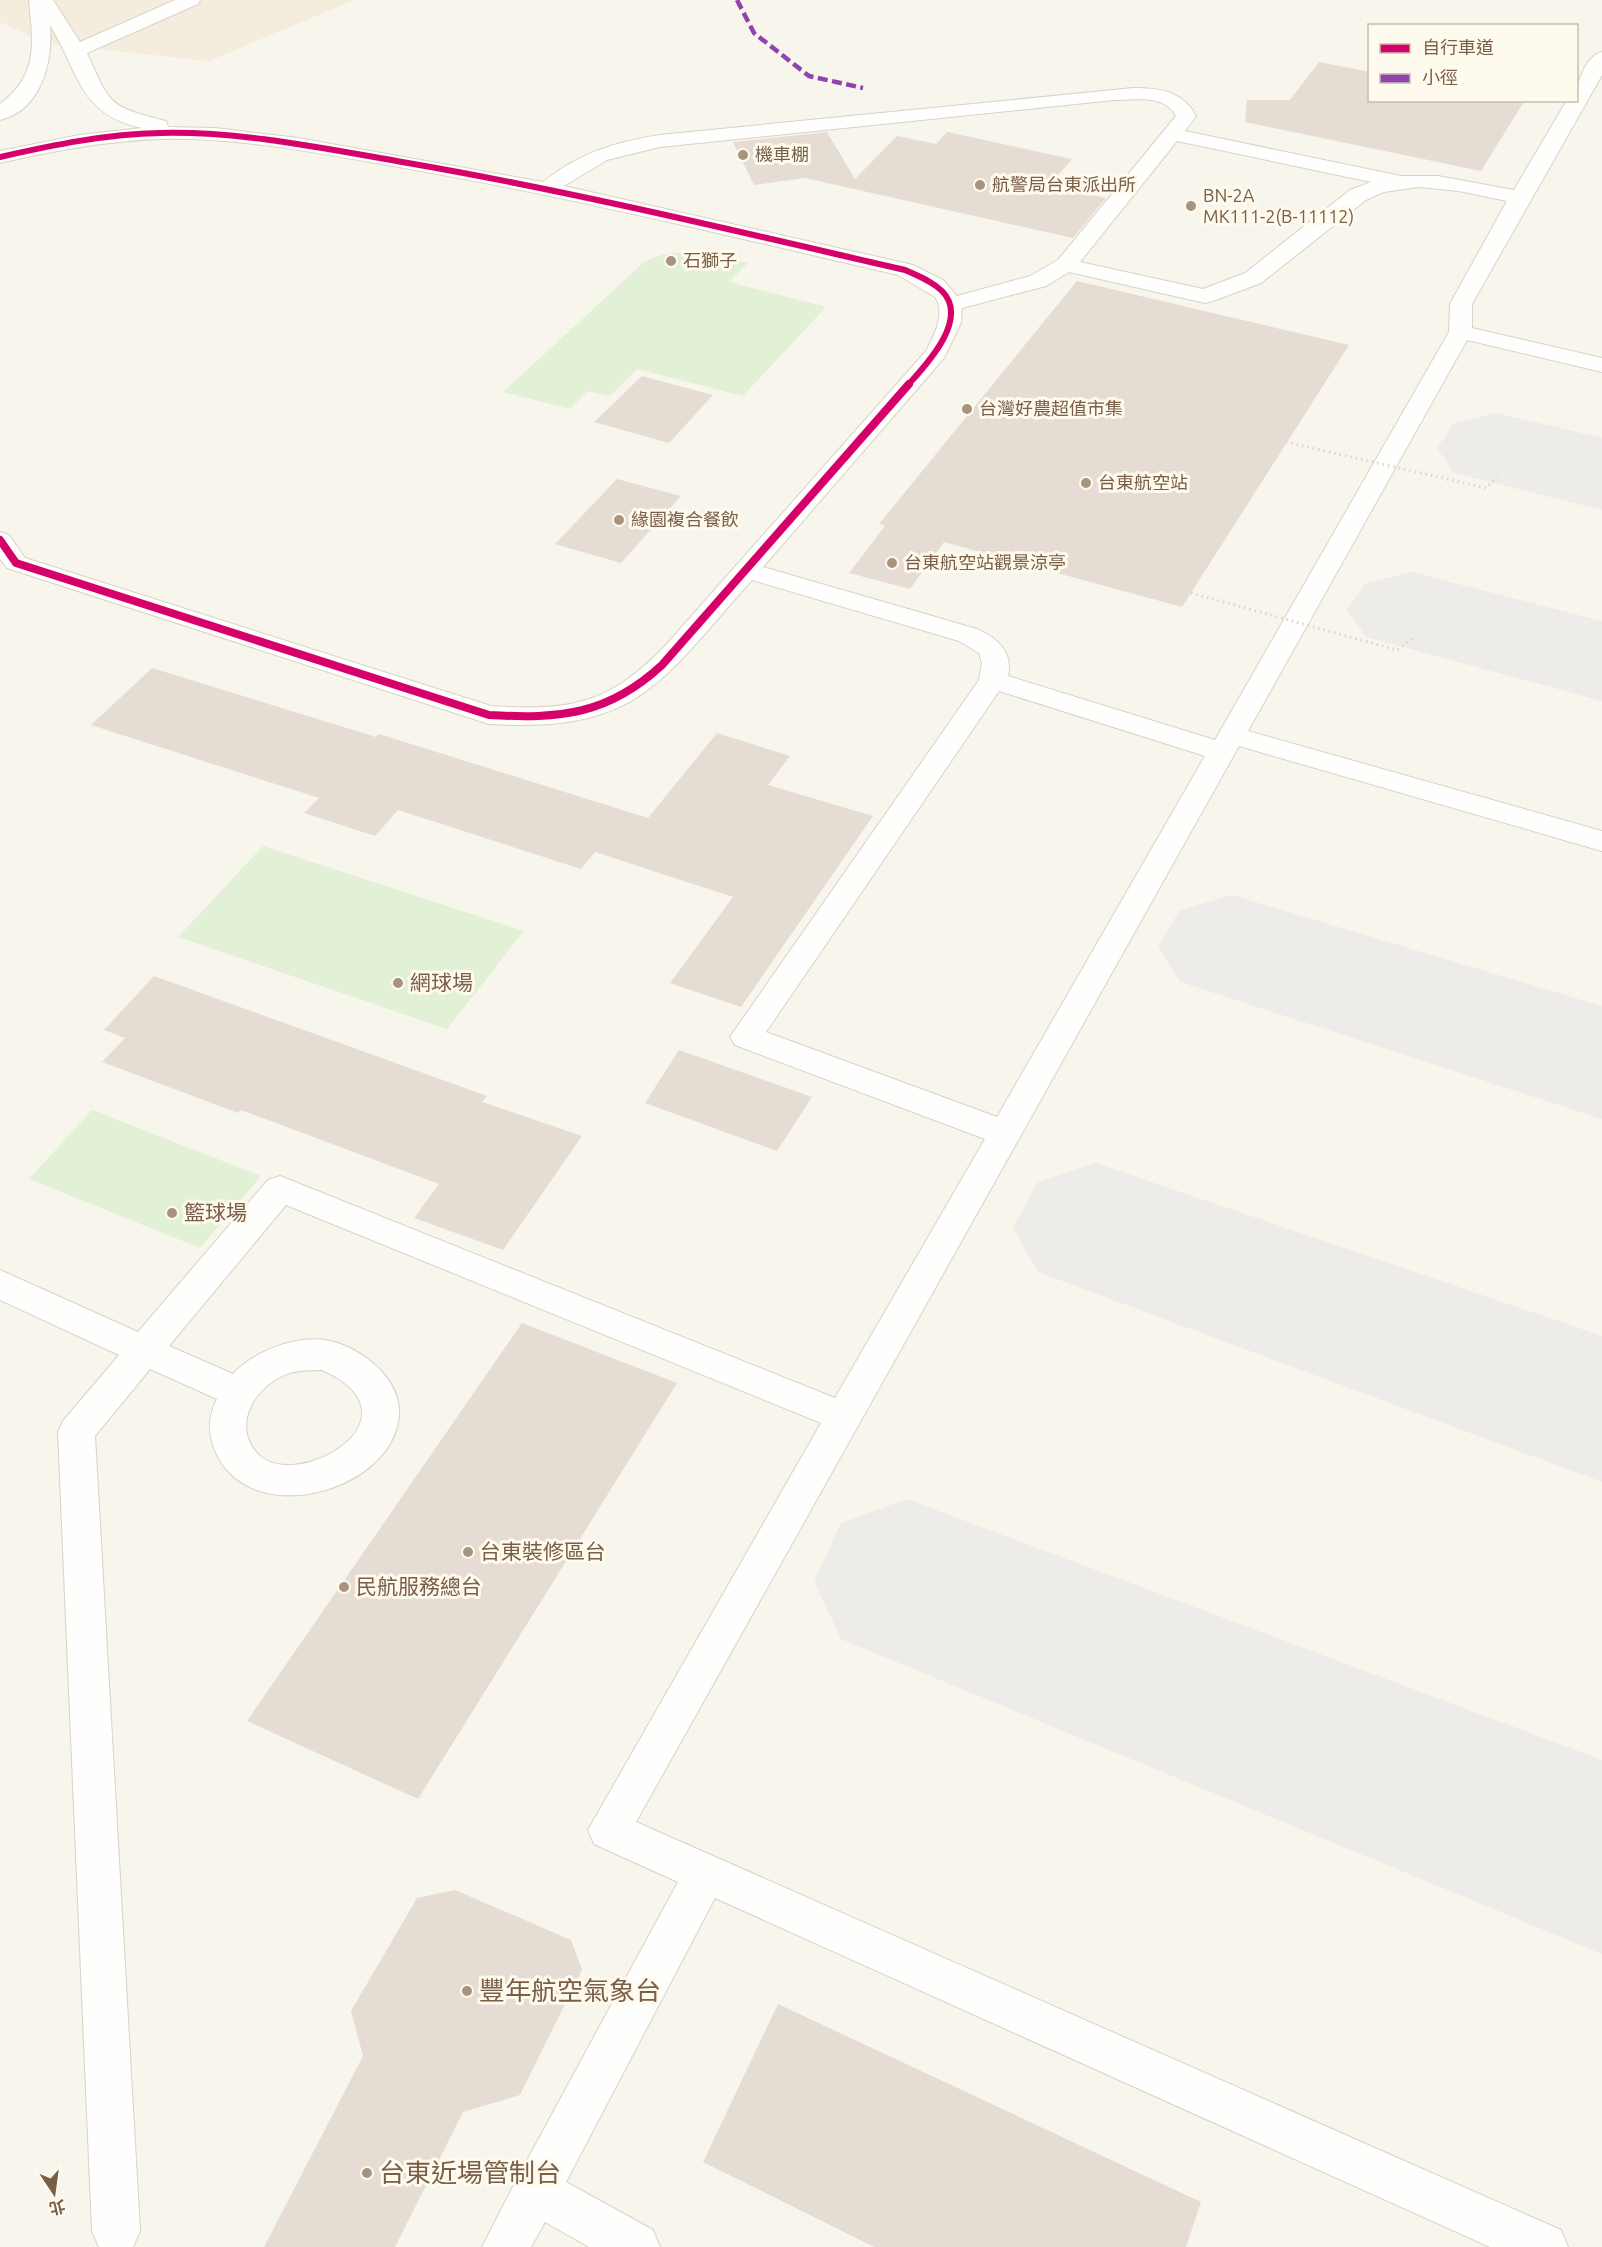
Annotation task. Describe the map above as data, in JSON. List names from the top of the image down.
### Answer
{
  "places": [
    "機車棚",
    "航警局台東派出所",
    "BN-2A MK111-2(B-11112)",
    "石獅子",
    "台灣好農超值市集",
    "台東航空站",
    "緣園複合餐飲",
    "台東航空站觀景涼亭",
    "網球場",
    "籃球場",
    "台東裝修區台",
    "民航服務總台",
    "豐年航空氣象台",
    "台東近場管制台"
  ],
  "legend": ["自行車道", "小徑"],
  "north": "bottom"
}
